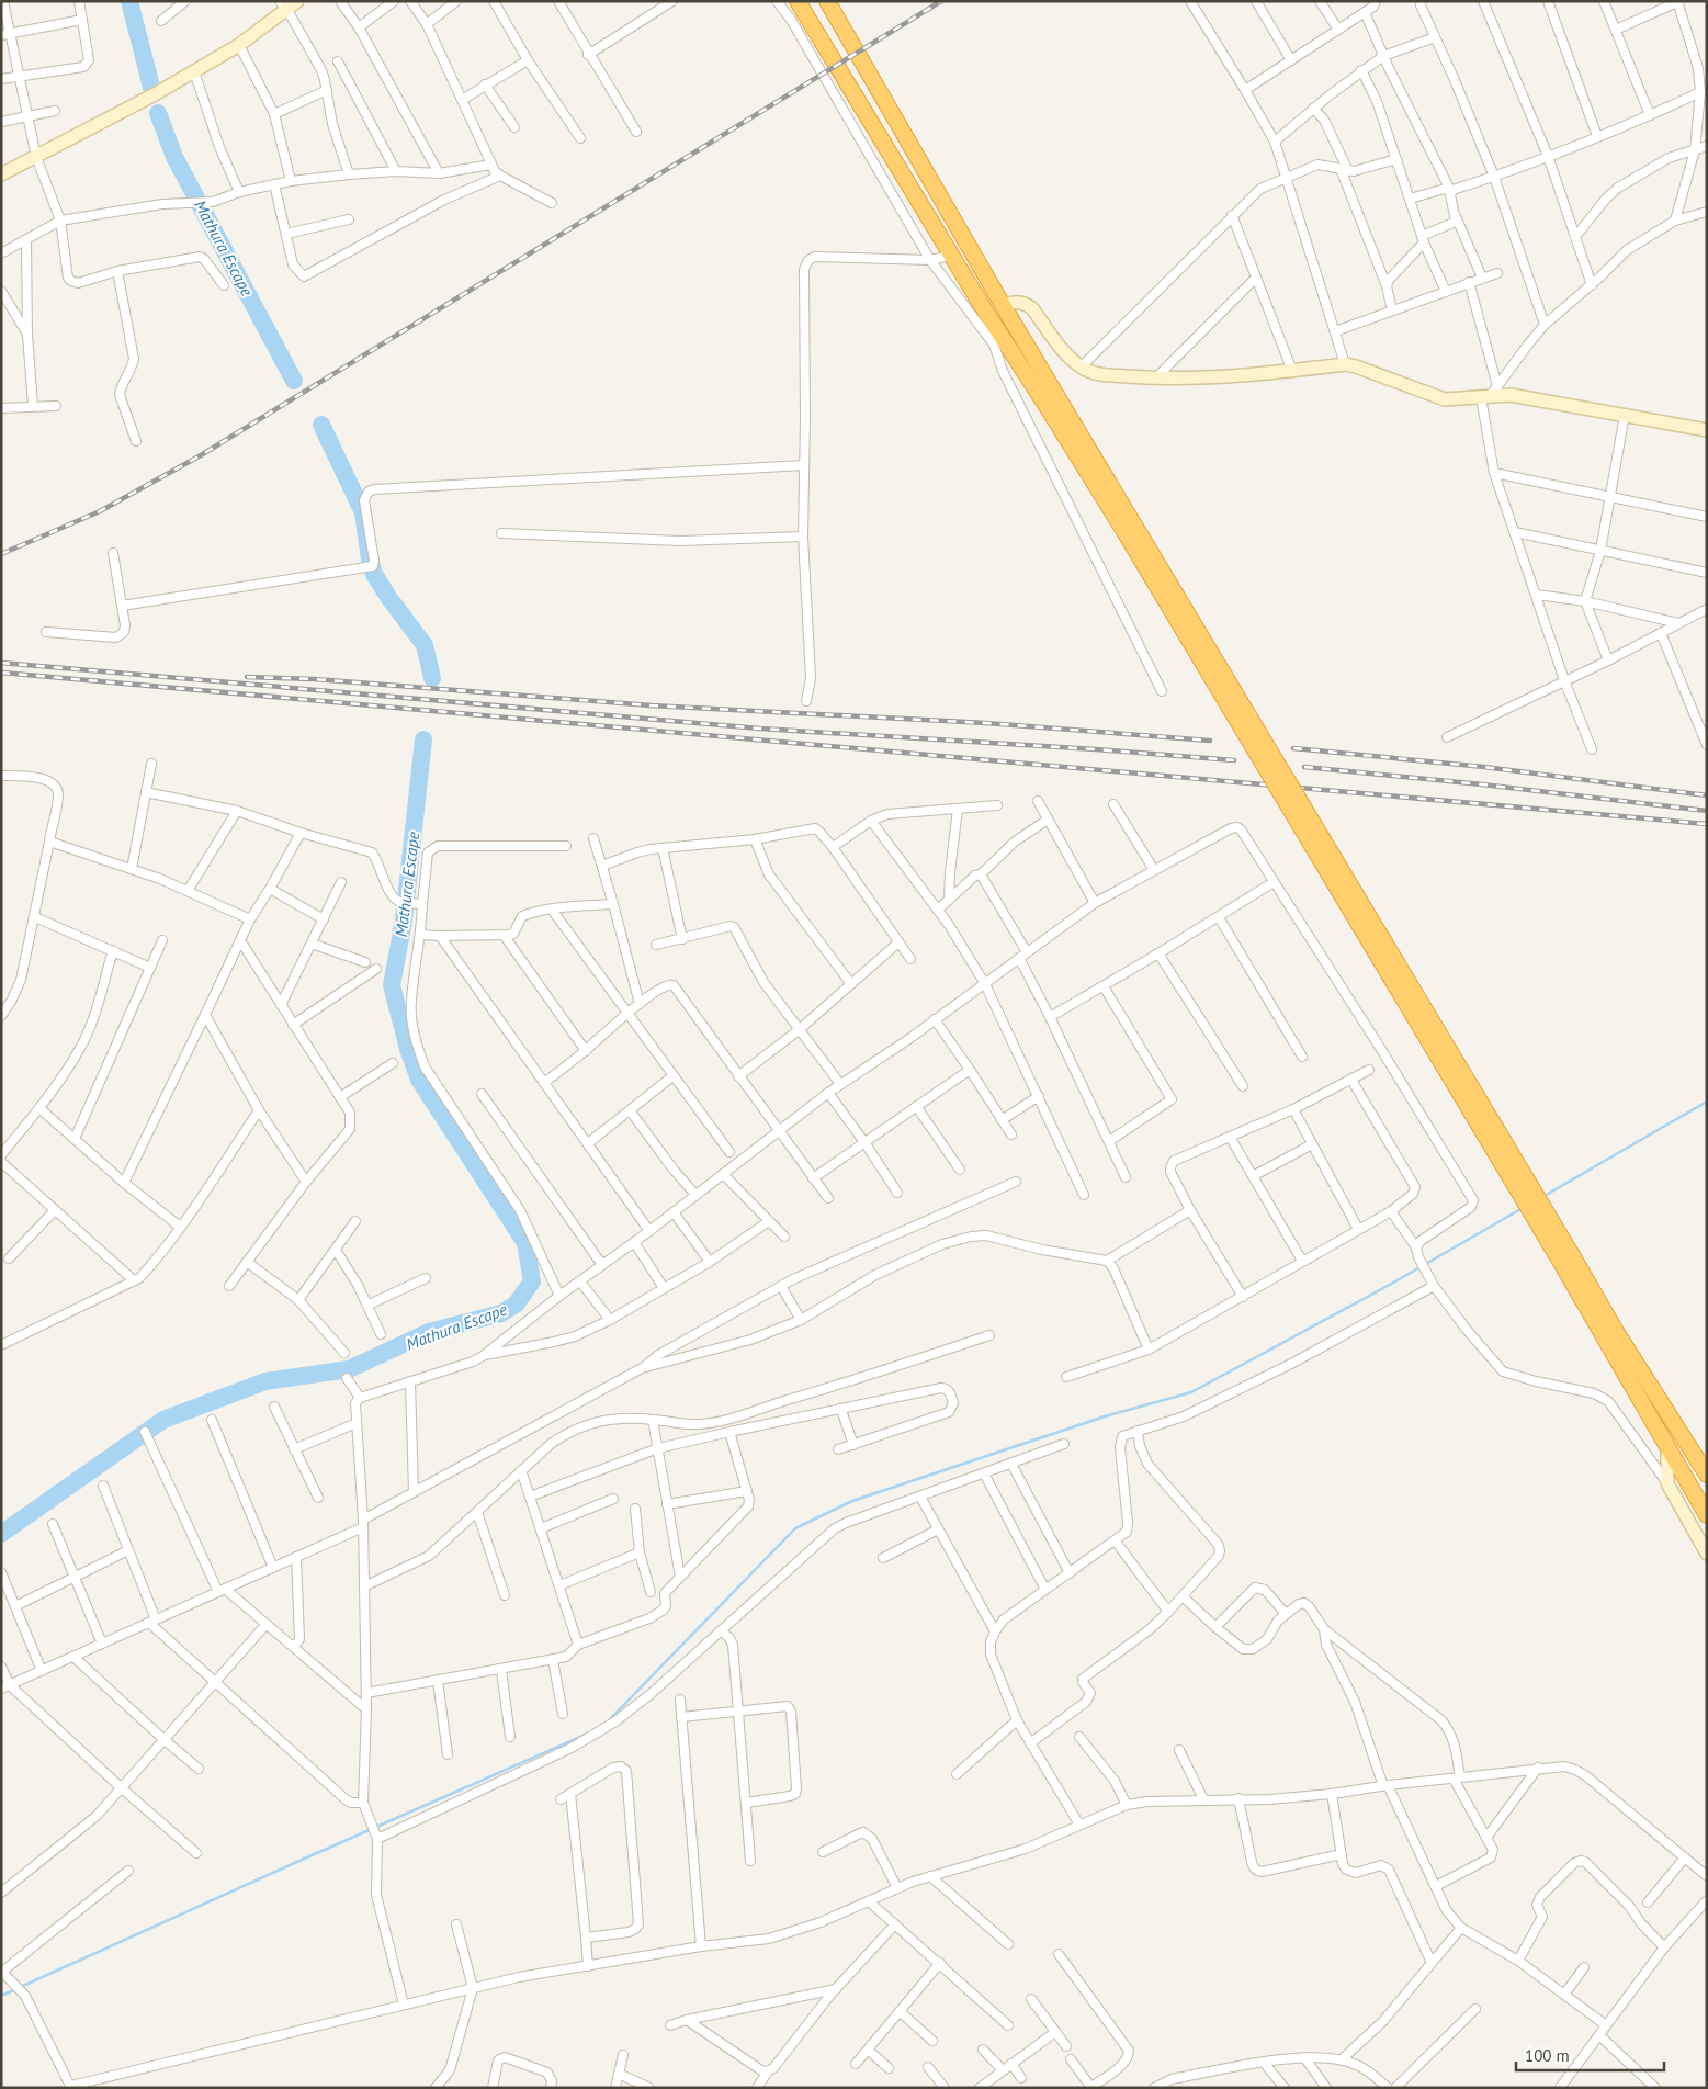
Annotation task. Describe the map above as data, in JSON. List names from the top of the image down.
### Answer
{
  "water": ["Mathura Escape"],
  "scale_bar": "100 m"
}
